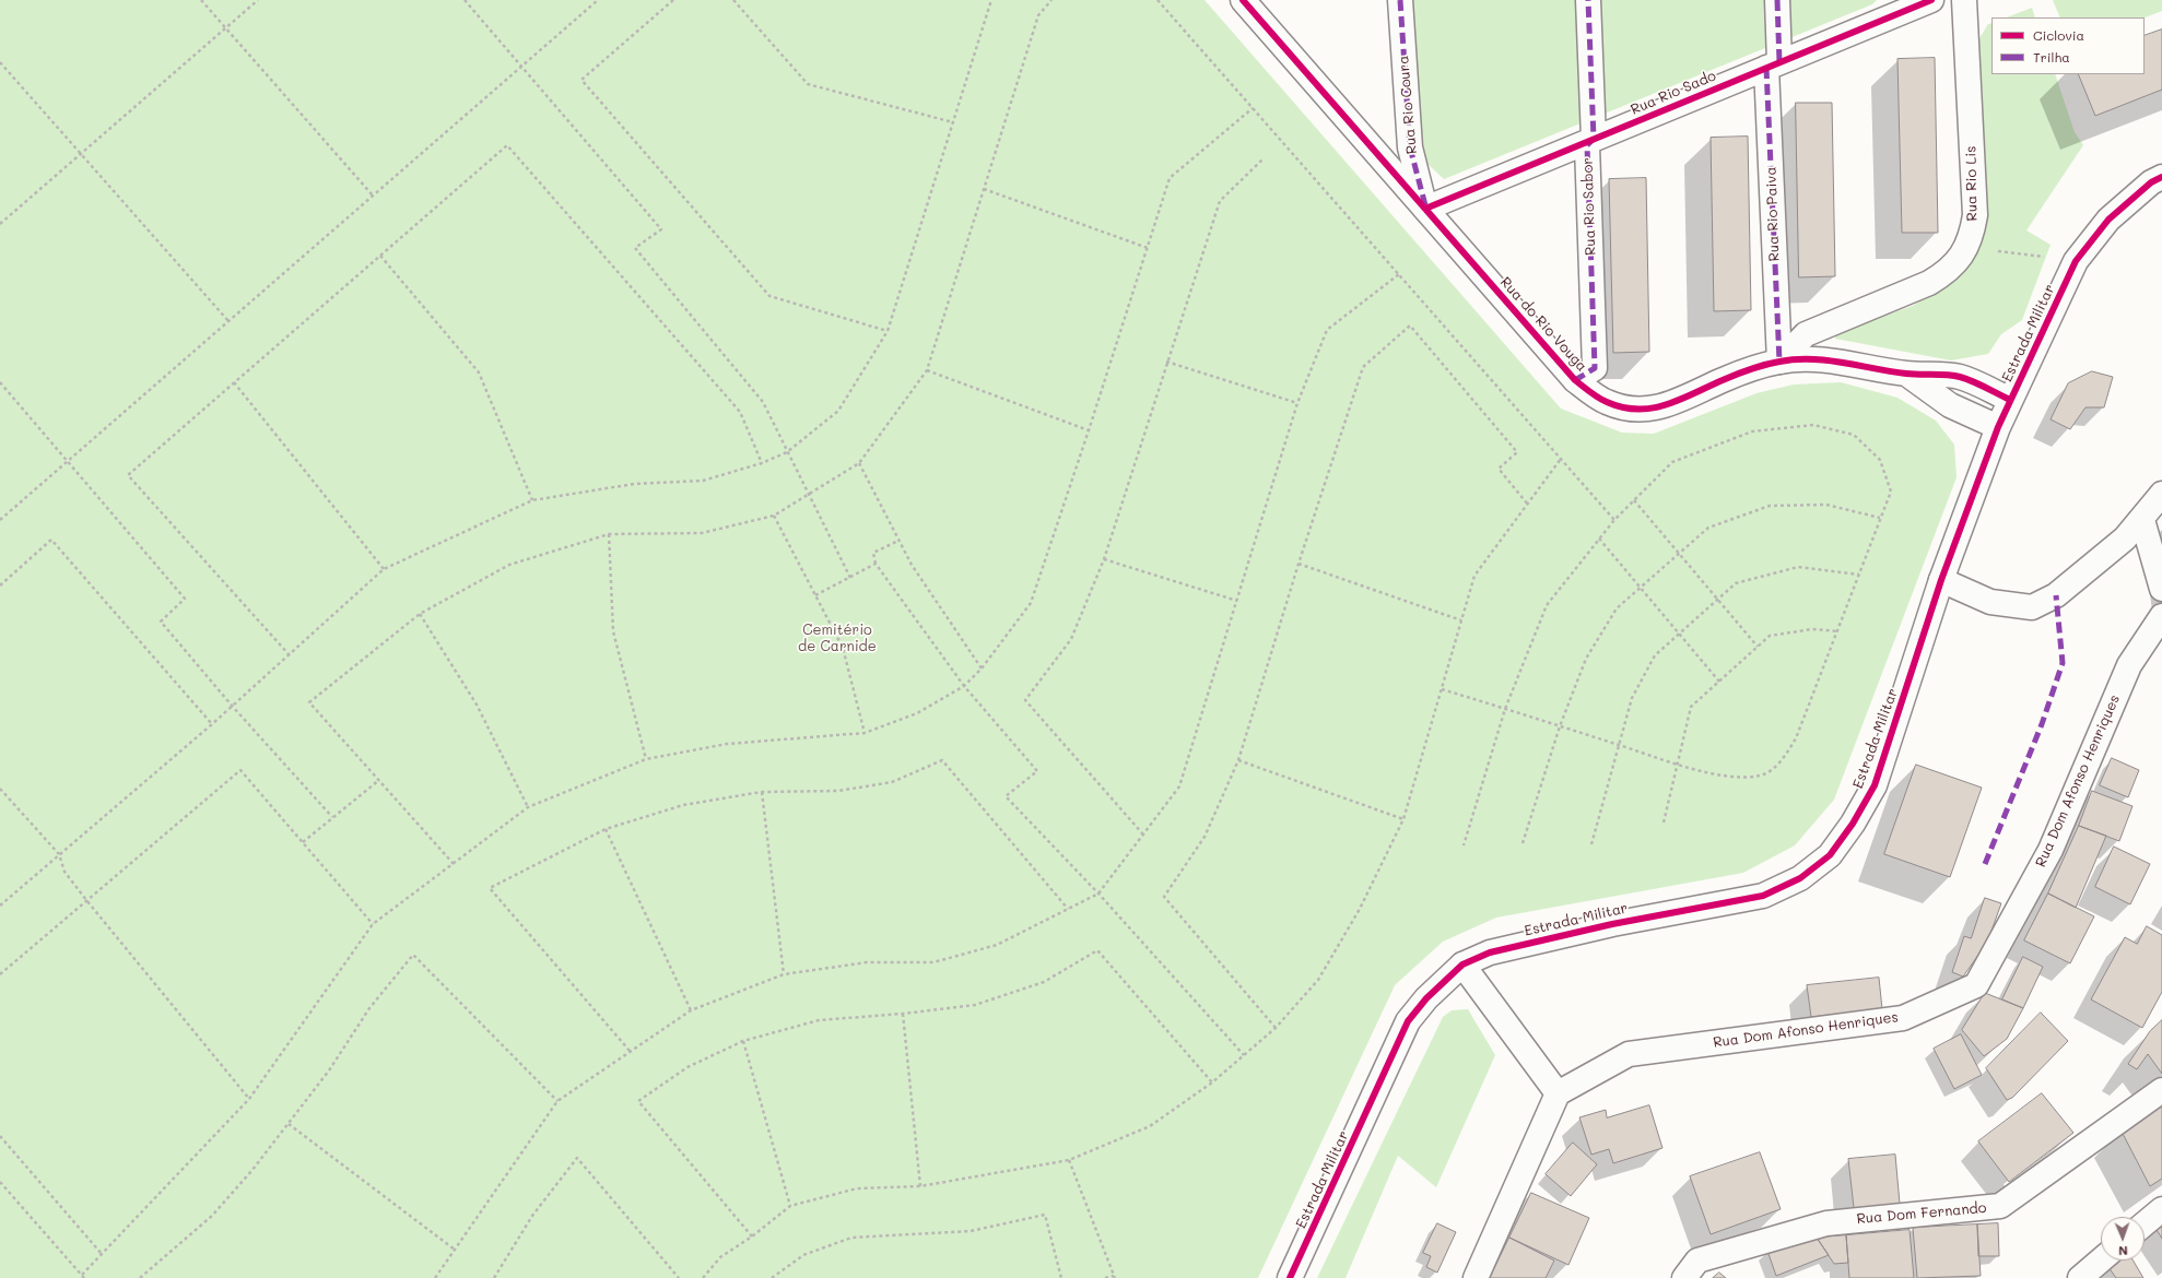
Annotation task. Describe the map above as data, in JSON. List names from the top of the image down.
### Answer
{
  "streets": {
    "street": [
      "Rua Rio Sado",
      "Rua Rio Coura",
      "Rua Rio Lis",
      "Rua Rio Sabor",
      "Rua Rio Paiva",
      "Rua do Rio Vouga",
      "Estrada Militar",
      "Rua Dom Afonso Henriques",
      "Rua Dom Fernando"
    ]
  },
  "crossings": [
    ["Rua Rio Sado", "Rua Rio Coura"],
    ["Rua Rio Sado", "Rua Rio Sabor"],
    ["Rua Rio Sado", "Rua Rio Paiva"],
    ["Rua Rio Sado", "Rua do Rio Vouga"],
    ["Rua Rio Coura", "Rua do Rio Vouga"],
    ["Rua Rio Lis", "Rua Rio Paiva"],
    ["Rua Rio Lis", "Rua do Rio Vouga"],
    ["Rua Rio Sabor", "Rua do Rio Vouga"],
    ["Rua Rio Paiva", "Rua do Rio Vouga"],
    ["Rua do Rio Vouga", "Estrada Militar"]
  ],
  "parks": ["Cemitério de Carnide"],
  "legend": ["Ciclovia", "Trilha"],
  "north": "bottom"
}
